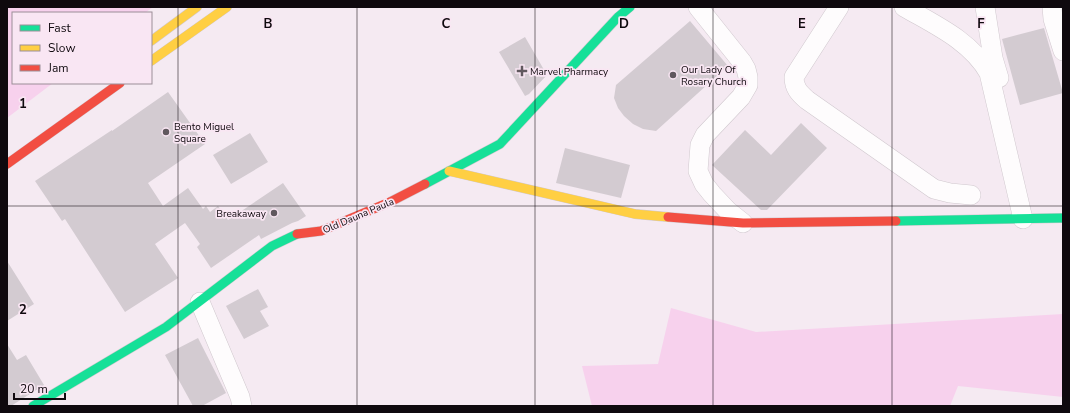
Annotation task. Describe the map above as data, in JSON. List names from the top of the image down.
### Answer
{
  "streets": {
    "main road": ["Old Dauna Paula"]
  },
  "places": {
    "health": ["Marvel Pharmacy"],
    "other": ["Our Lady Of Rosary Church", "Bento Miguel Square", "Breakaway"]
  },
  "legend": ["Fast", "Slow", "Jam"],
  "scale_bar": "20 m",
  "grid": {
    "columns": [
      "B",
      "C",
      "D",
      "E",
      "F"
    ],
    "rows": ["1", "2"]
  }
}
